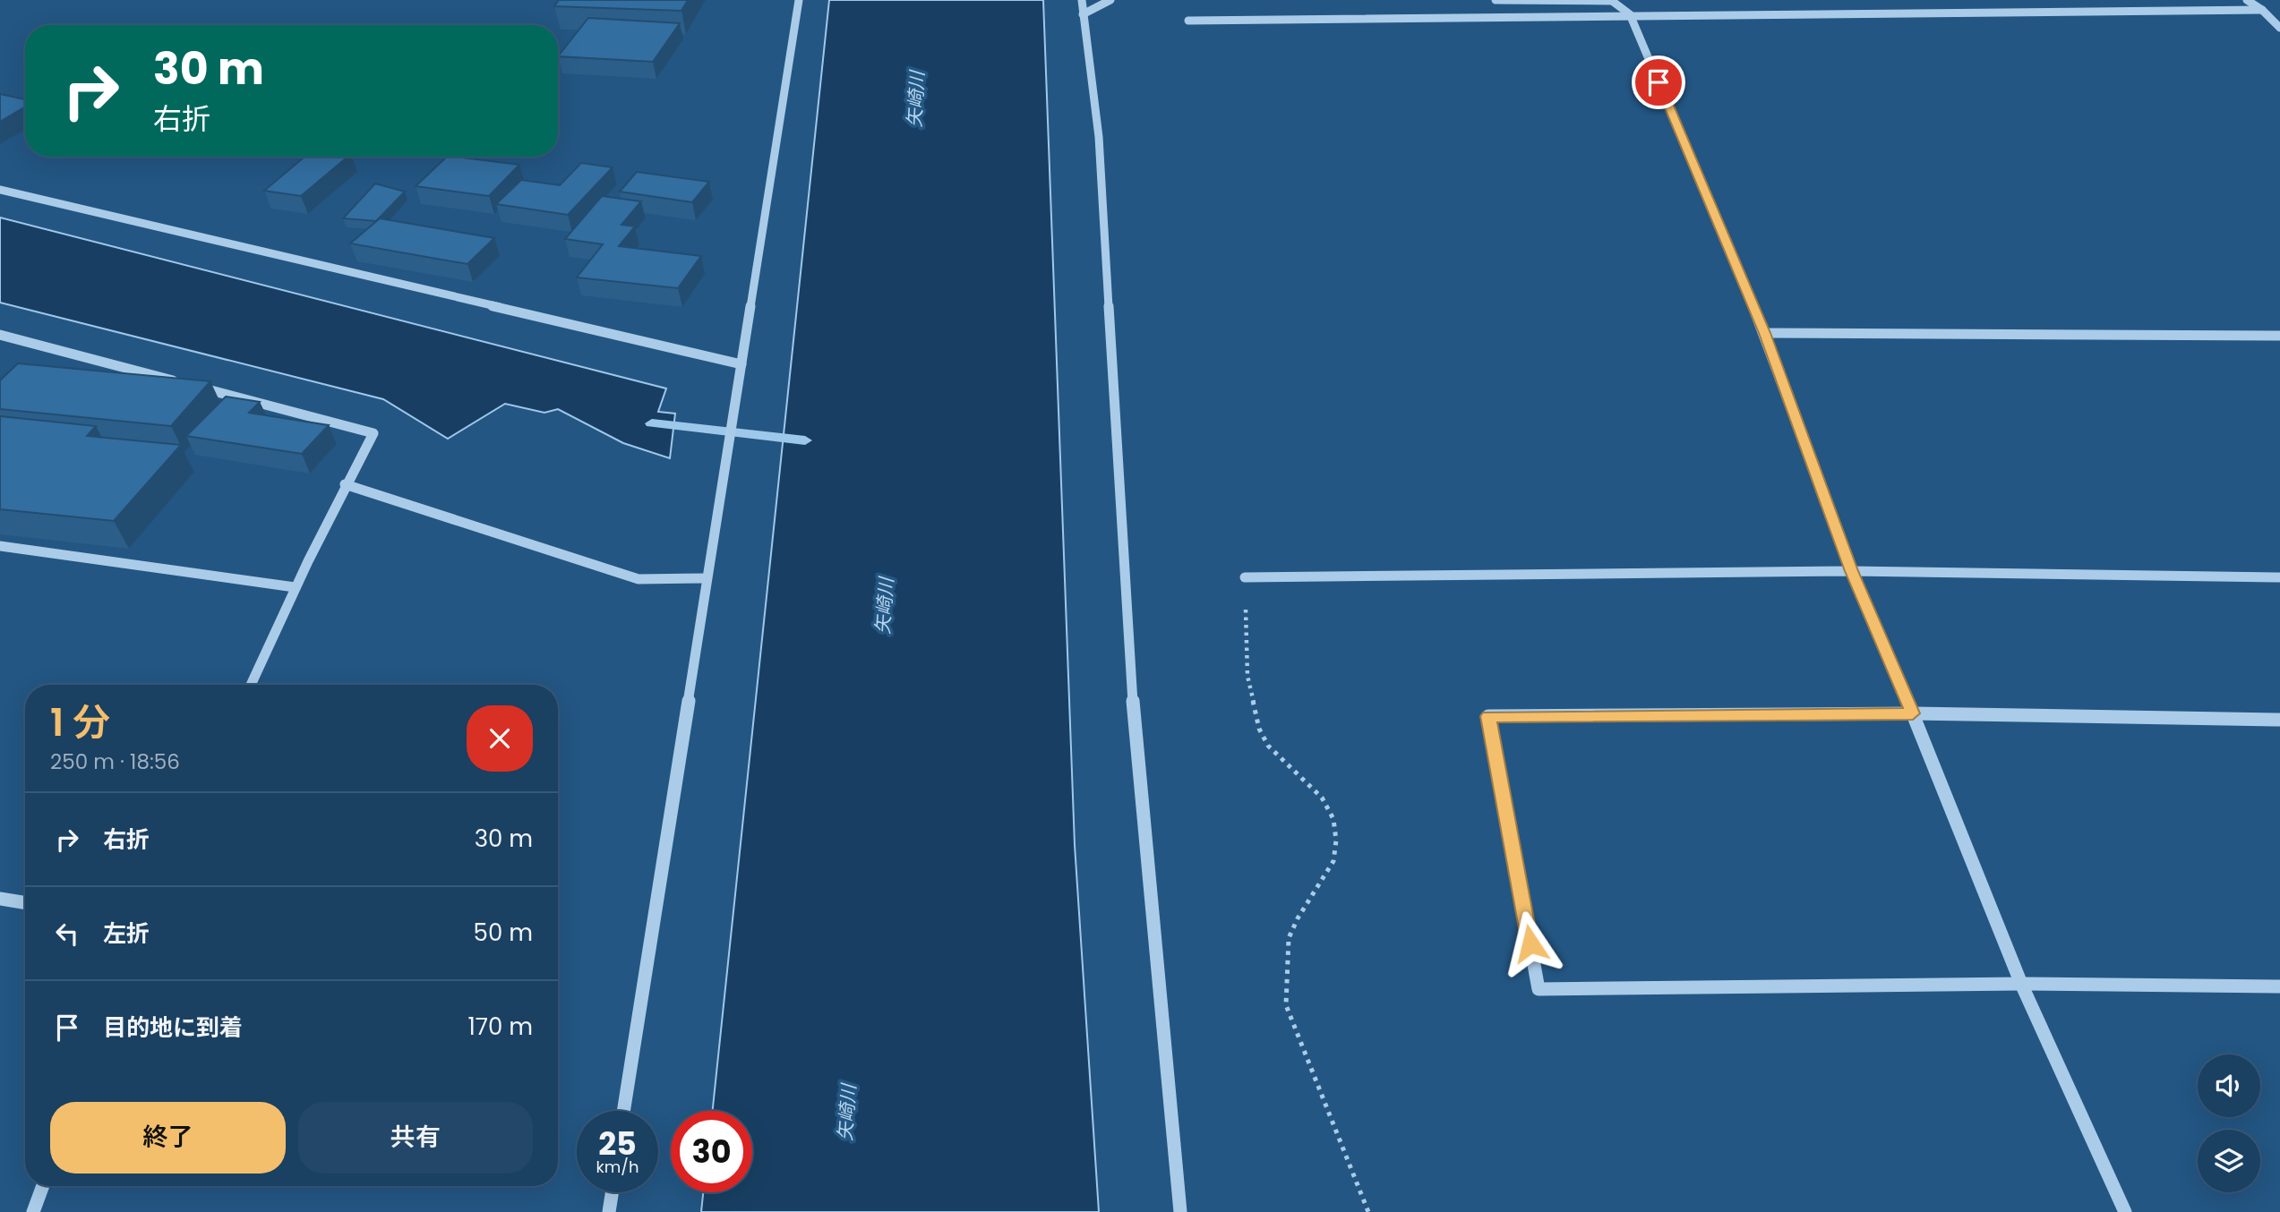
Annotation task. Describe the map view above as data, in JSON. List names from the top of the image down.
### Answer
{
  "water": ["矢崎川"],
  "page": {
    "turn": ["30 m", "右折"],
    "heading": ["1 分", "250 m · 18:56"],
    "list": [
      {
        "name": "右折",
        "value": "30 m"
      },
      {
        "name": "左折",
        "value": "50 m"
      },
      {
        "name": "目的地に到着",
        "value": "170 m"
      }
    ],
    "buttons": ["終了", "共有"],
    "speed": "25 km/h",
    "limit": "30"
  }
}
